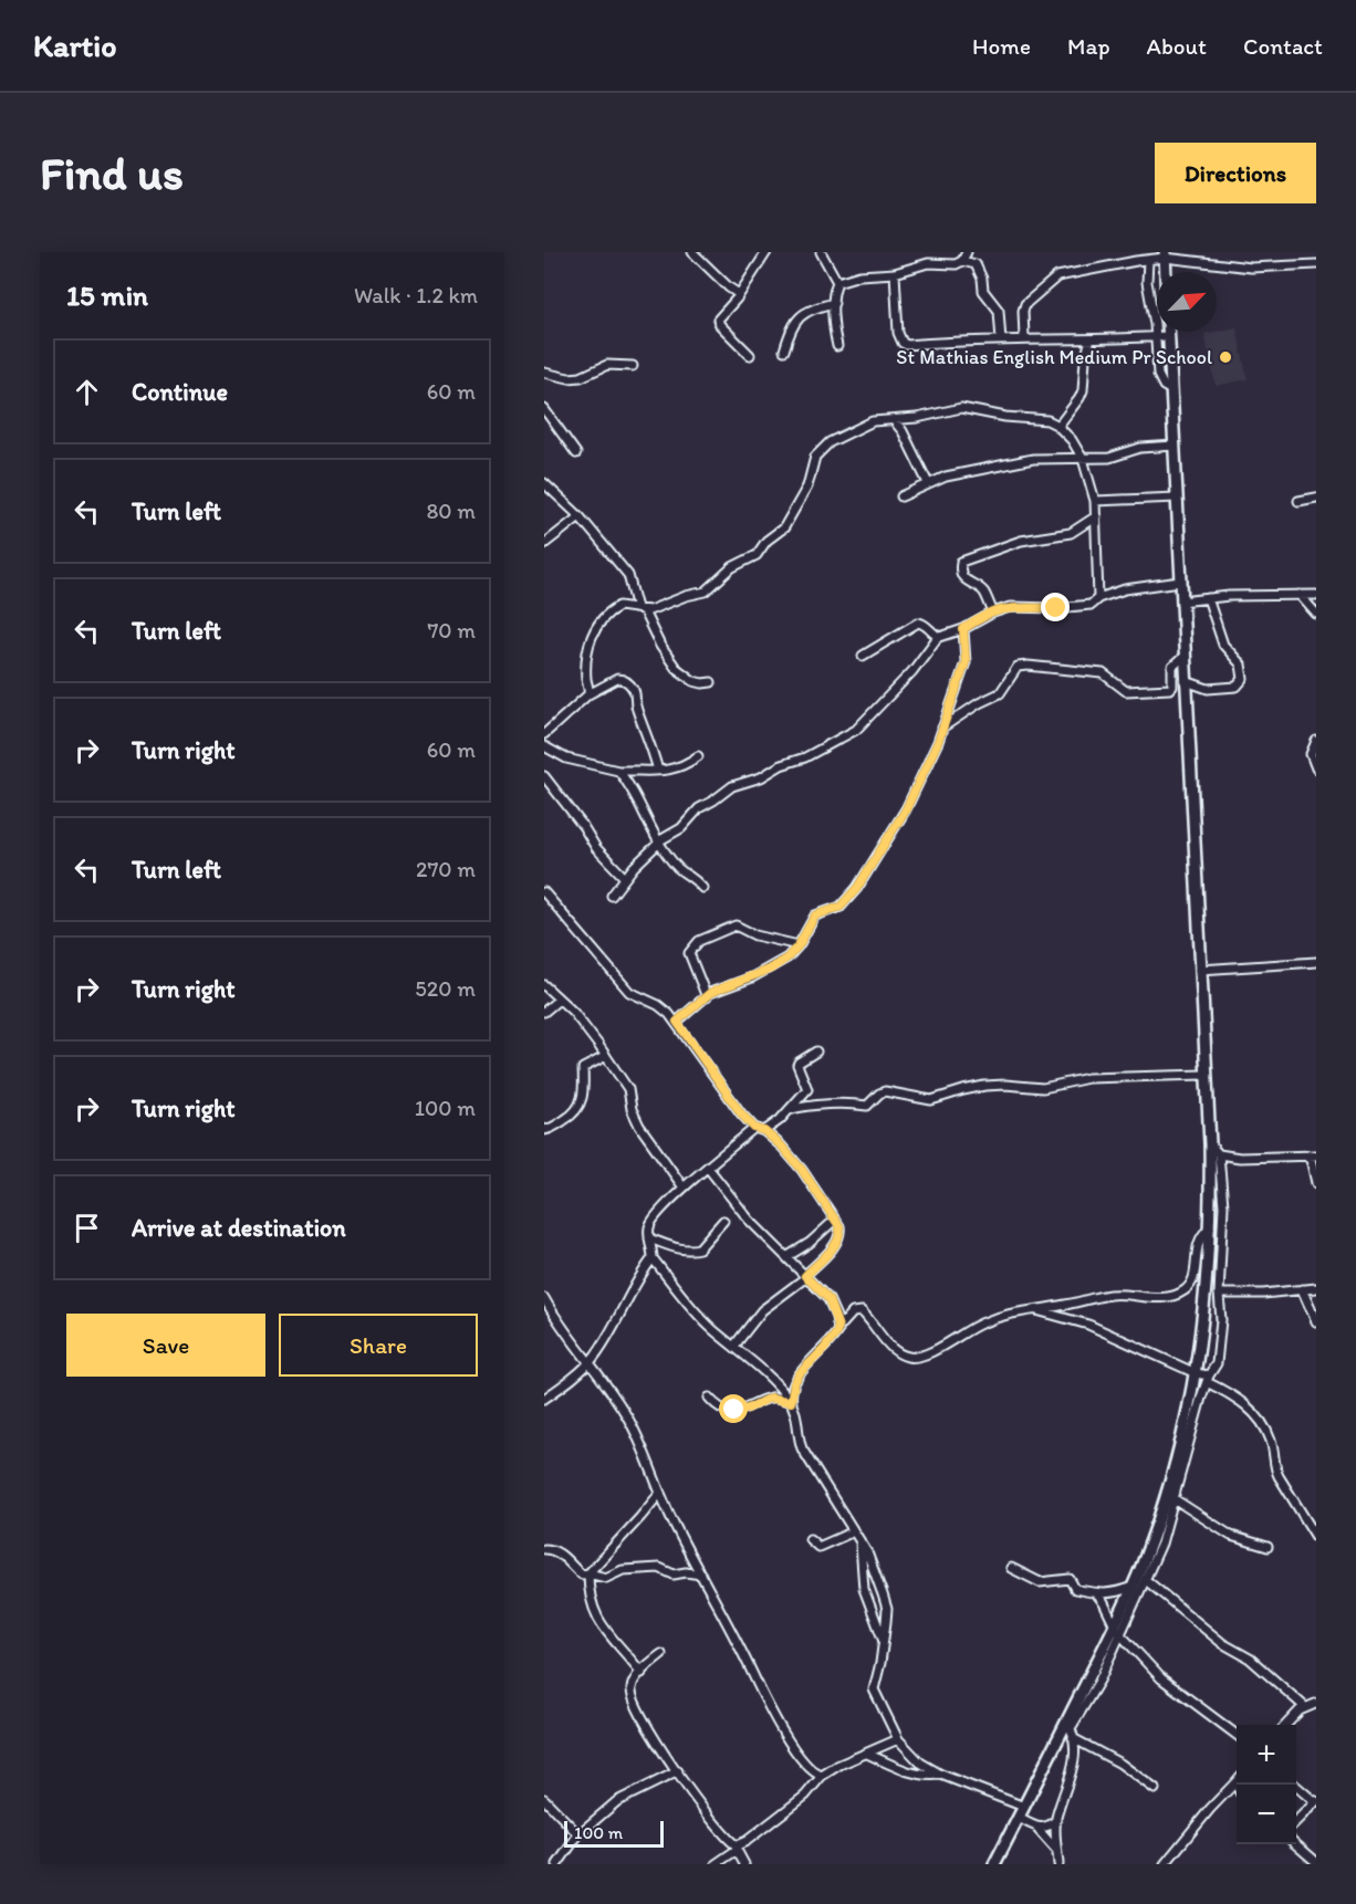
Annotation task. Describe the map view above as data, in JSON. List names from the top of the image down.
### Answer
{
  "places": ["St Mathias English Medium Pr School"],
  "scale_bar": "100 m",
  "north": "top right",
  "page": {
    "header": "Kartio",
    "nav": [
      "Home",
      "Map",
      "About",
      "Contact"
    ],
    "buttons": [
      "Directions",
      ["Save", "Share"]
    ],
    "title": "Find us",
    "heading": ["15 min", "Walk · 1.2 km"],
    "list": [
      ["Continue", "60 m"],
      ["Turn left", "80 m"],
      ["Turn left", "70 m"],
      ["Turn right", "60 m"],
      ["Turn left", "270 m"],
      ["Turn right", "520 m"],
      ["Turn right", "100 m"],
      "Arrive at destination"
    ],
    "map_buttons": ["+", "−"],
    "scale": "100 m"
  }
}
